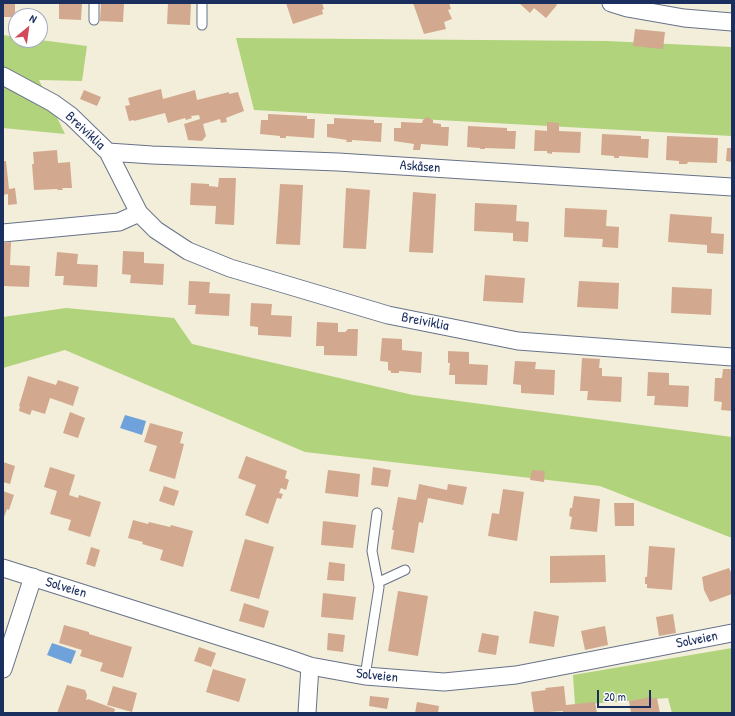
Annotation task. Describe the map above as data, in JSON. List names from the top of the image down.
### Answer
{
  "streets": {
    "street": ["Breiviklia", "Askåsen", "Solveien"]
  },
  "crossings": [
    ["Breiviklia", "Askåsen"]
  ],
  "scale_bar": "20 m",
  "north": "top right"
}
